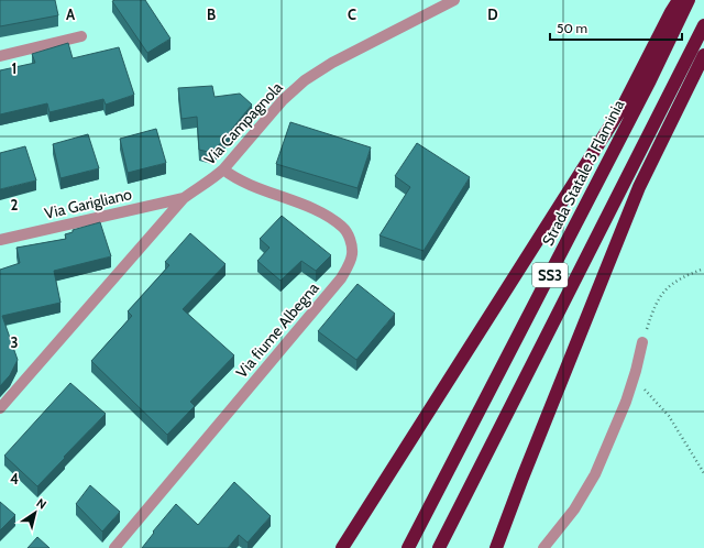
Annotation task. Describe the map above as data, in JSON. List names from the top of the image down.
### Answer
{
  "streets": {
    "highway": ["Strada Statale 3 Flaminia", "SS3"],
    "street": ["Via Campagnola", "Via Garigliano", "Via fiume Albegna"]
  },
  "crossings": [
    ["Via Campagnola", "Via Garigliano"],
    ["Via Campagnola", "Via fiume Albegna"]
  ],
  "scale_bar": "50 m",
  "north": "top right",
  "grid": {
    "columns": [
      "A",
      "B",
      "C",
      "D"
    ],
    "rows": [
      "1",
      "2",
      "3",
      "4"
    ]
  }
}
